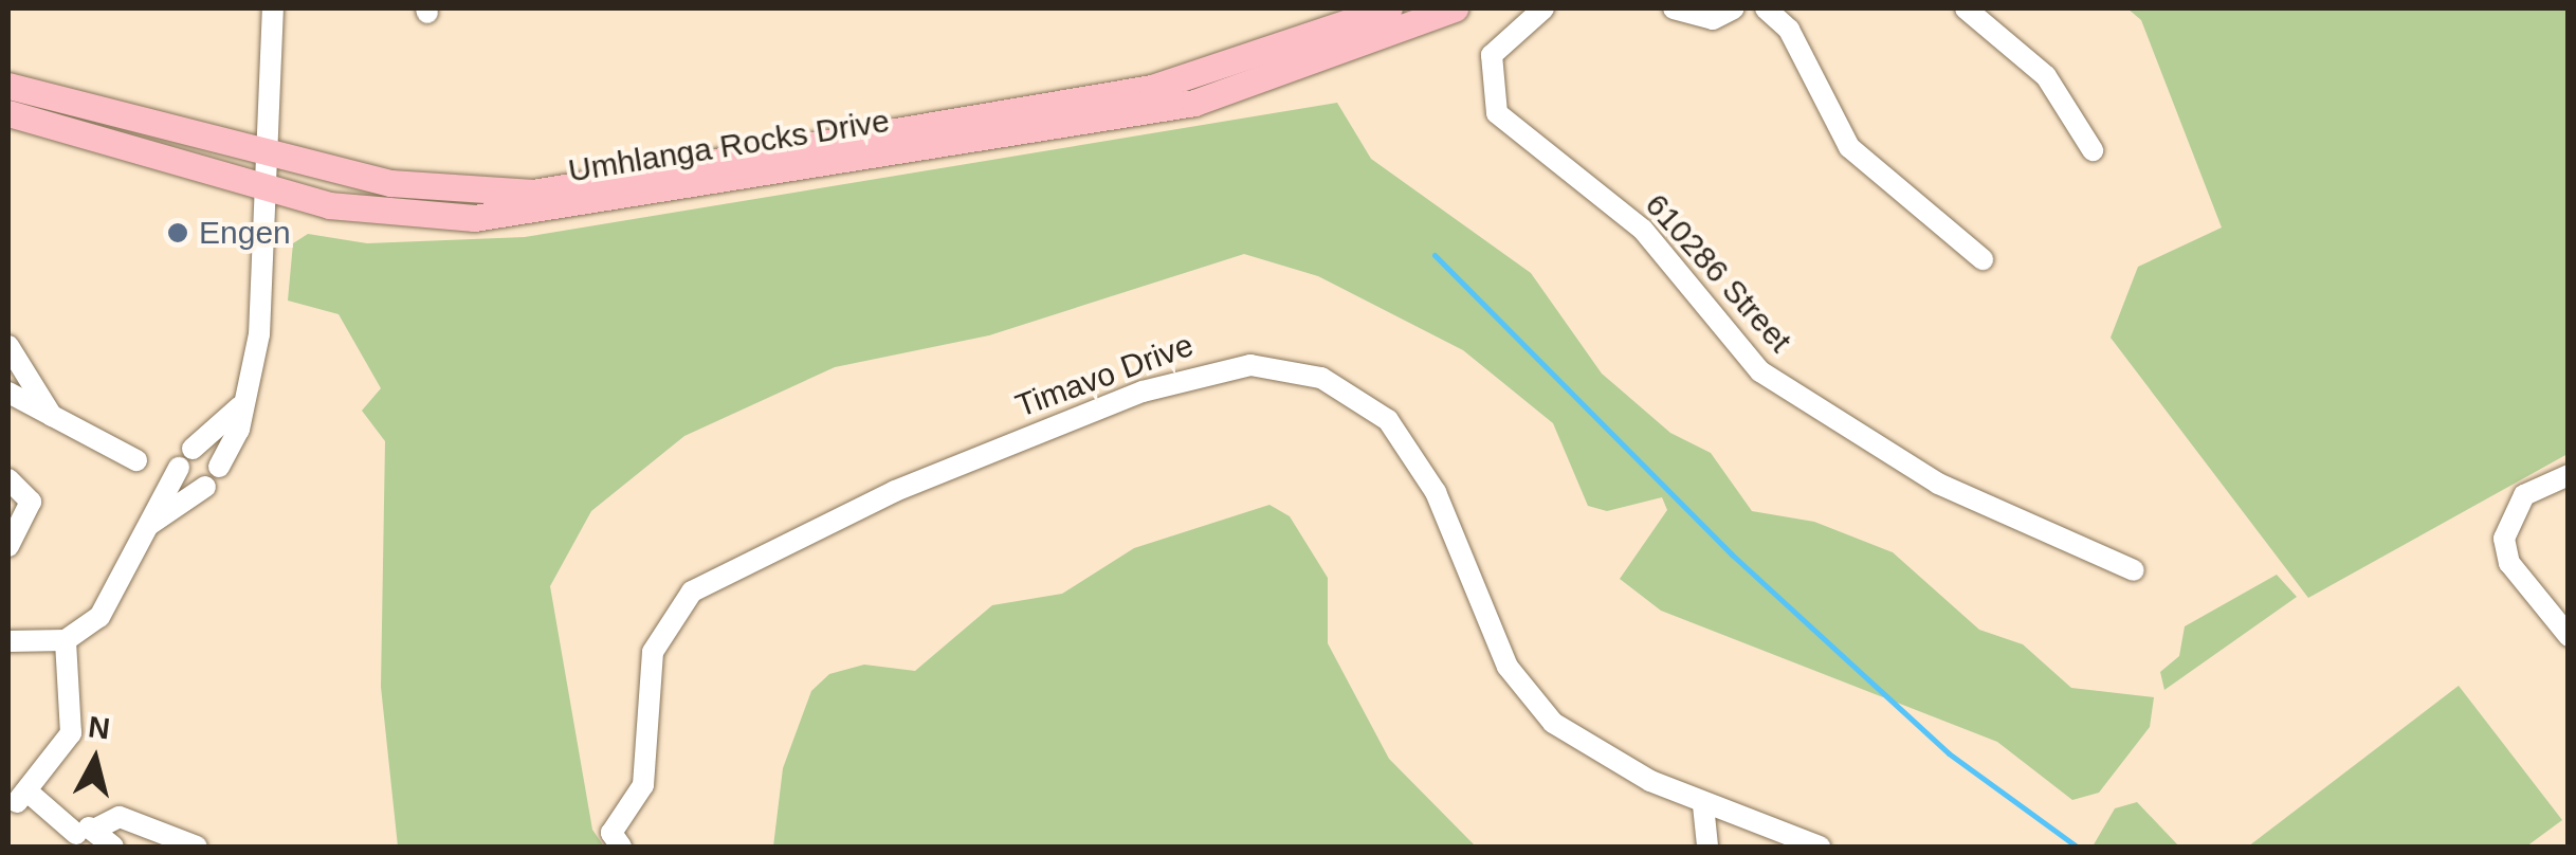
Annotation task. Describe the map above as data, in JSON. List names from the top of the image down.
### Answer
{
  "streets": {
    "main road": ["Umhlanga Rocks Drive"],
    "street": ["610286 Street", "Timavo Drive"]
  },
  "places": ["Engen"],
  "north": "top"
}
